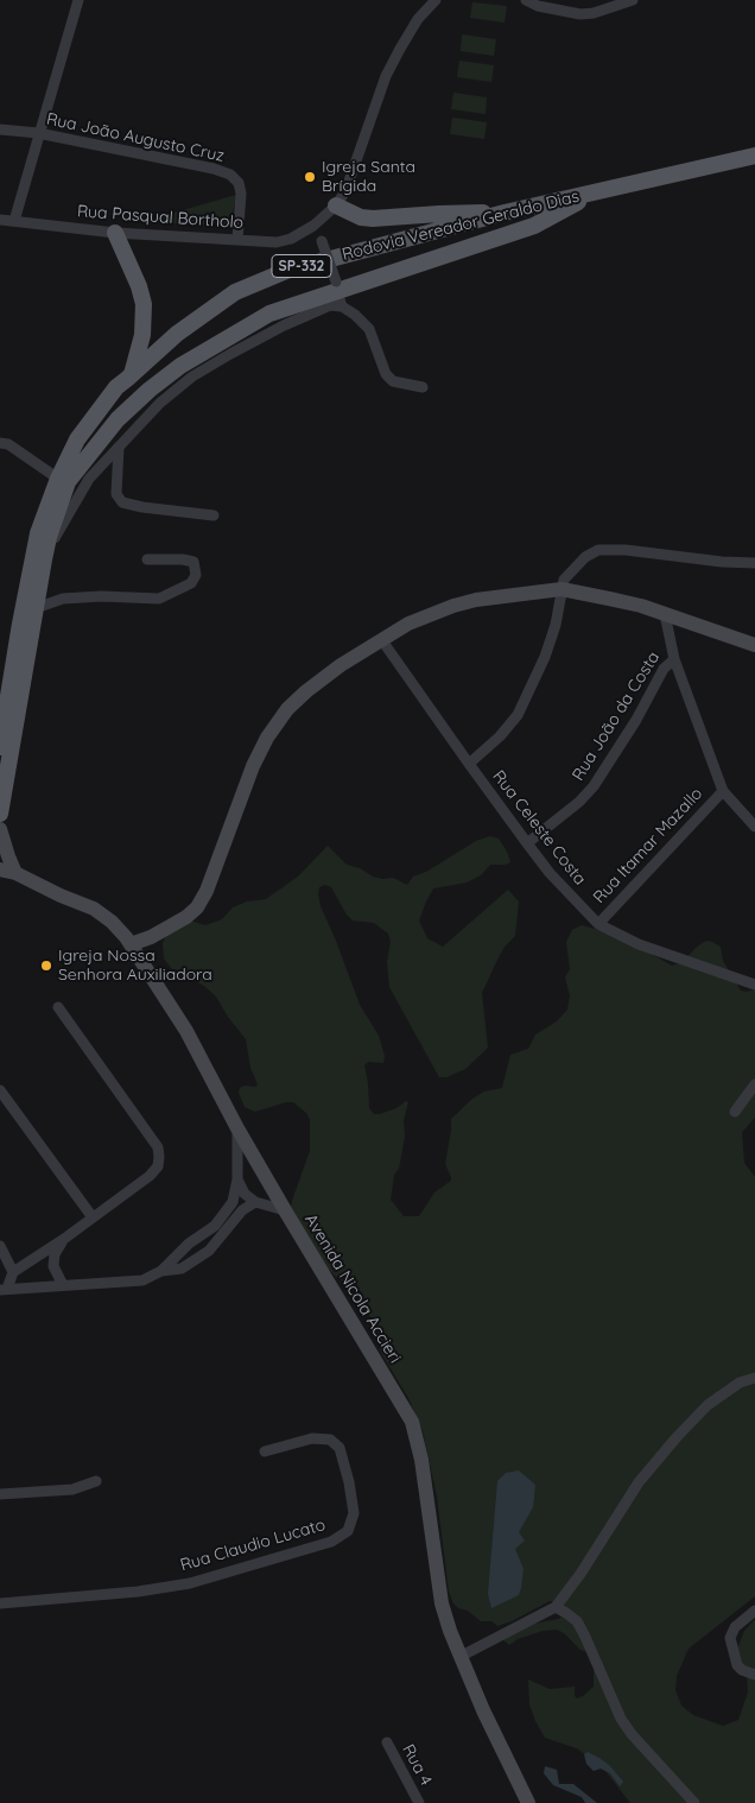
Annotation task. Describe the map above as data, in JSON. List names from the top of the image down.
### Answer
{
  "streets": {
    "main road": ["Rodovia Vereador Geraldo Dias", "SP-332"],
    "street": [
      "Rua João Augusto Cruz",
      "Rua Pasqual Bortholo",
      "Rua João da Costa",
      "Rua Celeste Costa",
      "Rua Itamar Mazallo",
      "Avenida Nicola Accieri",
      "Rua Claudio Lucato",
      "Rua 4"
    ]
  },
  "crossings": [
    ["Rua João Augusto Cruz", "Rua Pasqual Bortholo"],
    ["Rua João da Costa", "Rua Celeste Costa"],
    ["Rua Celeste Costa", "Rua Itamar Mazallo"]
  ],
  "places": ["Igreja Santa Brígida", "Igreja Nossa Senhora Auxiliadora"]
}
